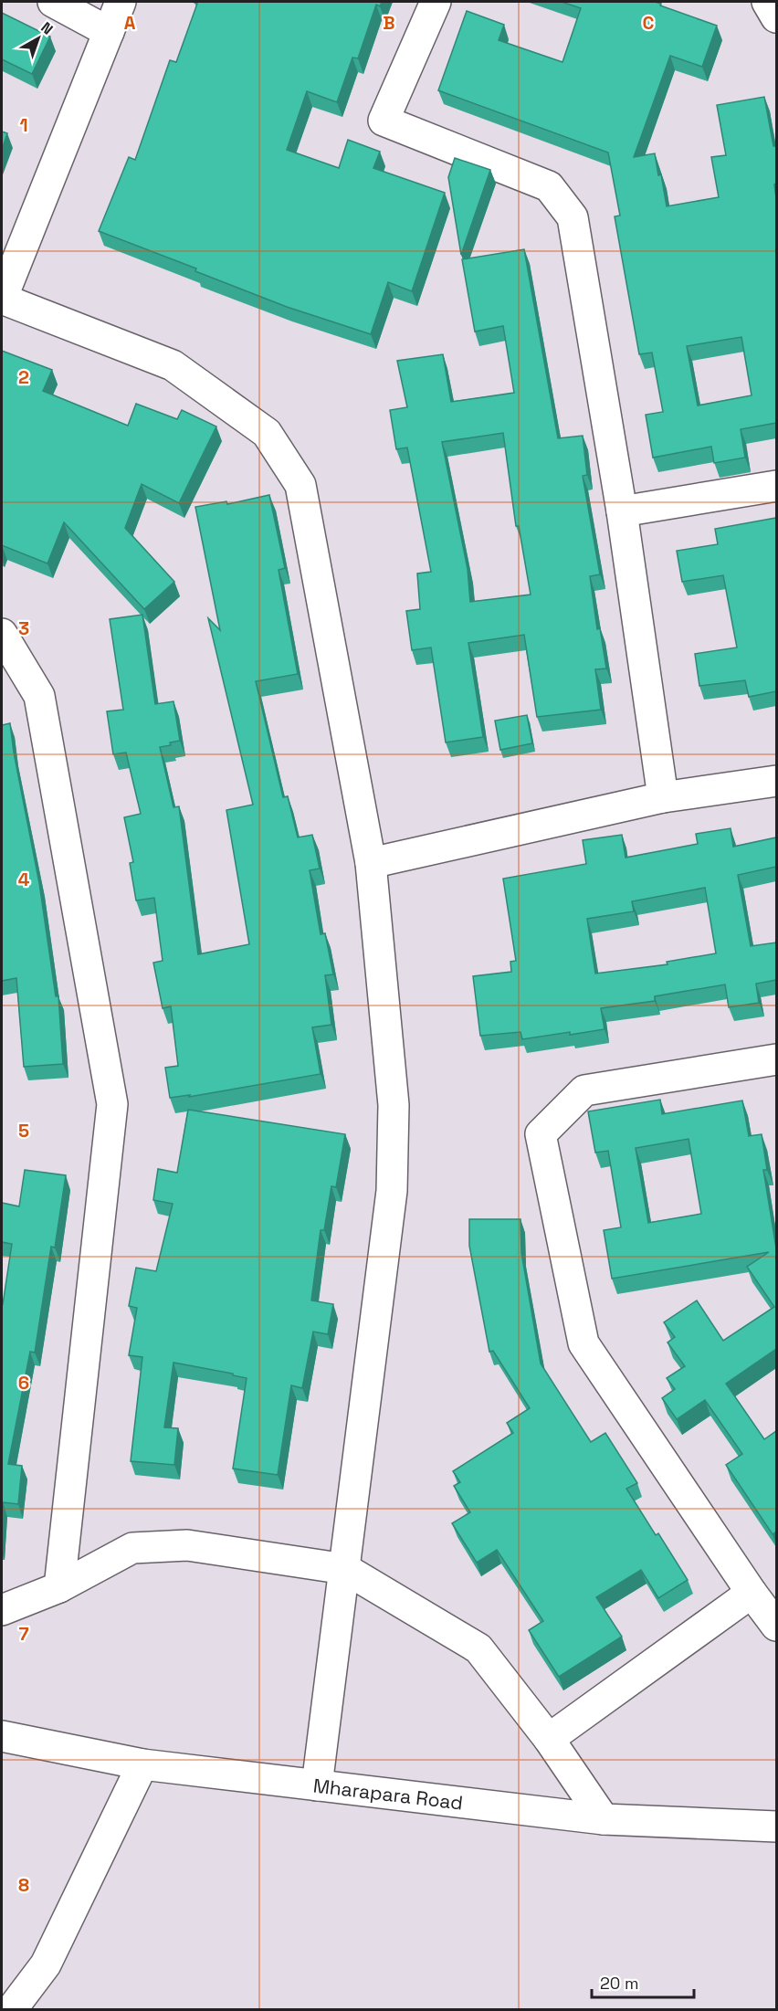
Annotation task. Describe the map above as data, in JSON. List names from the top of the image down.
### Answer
{
  "streets": {
    "street": ["Mharapara Road"]
  },
  "scale_bar": "20 m",
  "north": "top right",
  "grid": {
    "columns": ["A", "B", "C"],
    "rows": [
      "1",
      "2",
      "3",
      "4",
      "5",
      "6",
      "7",
      "8"
    ]
  }
}
